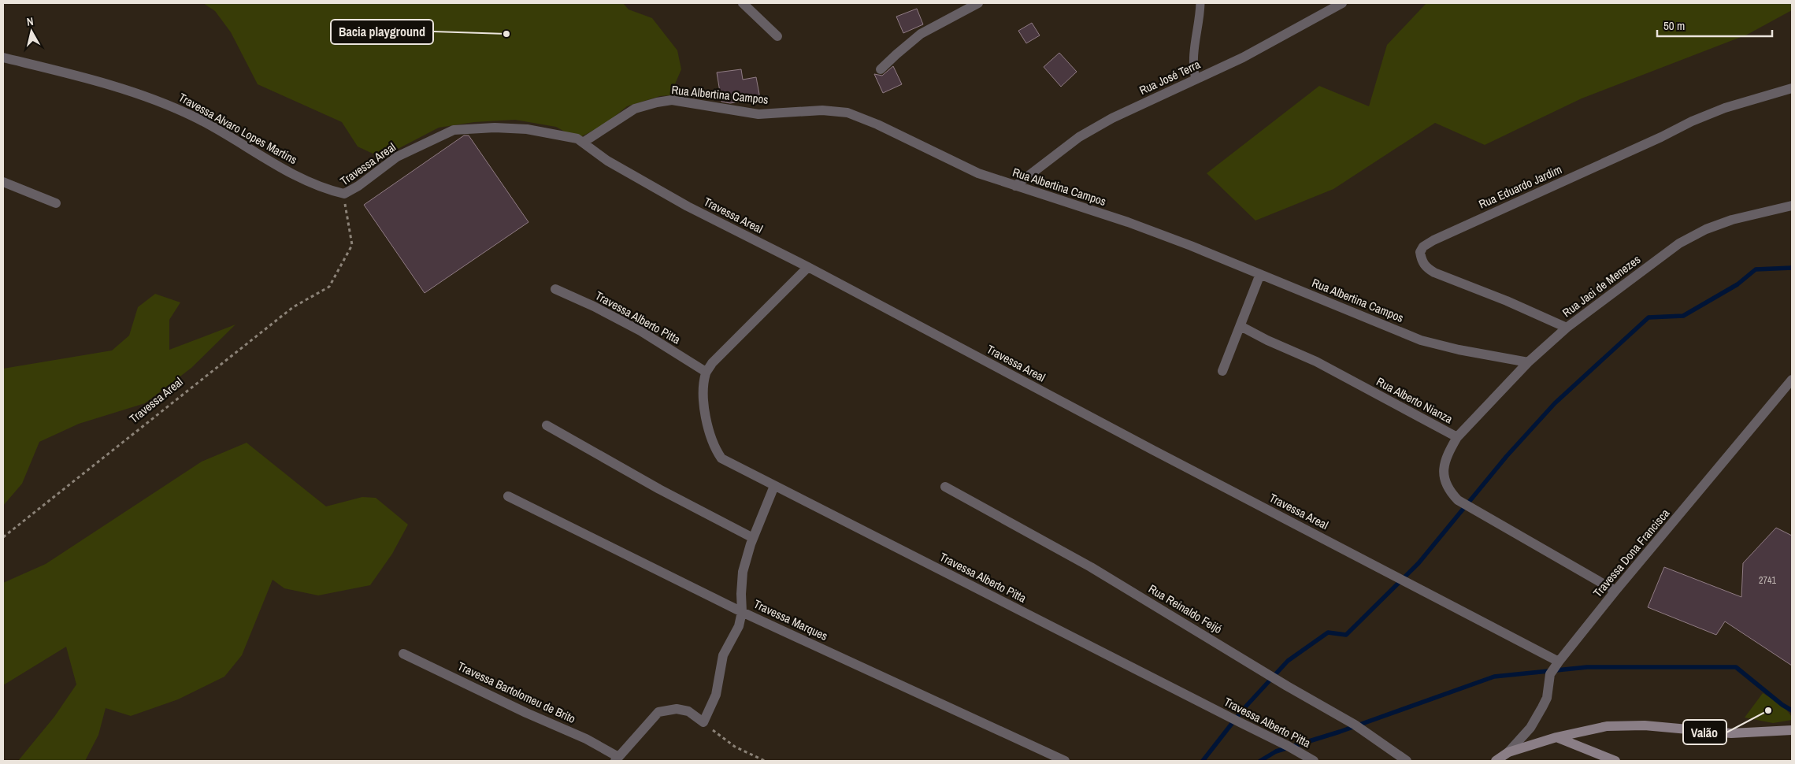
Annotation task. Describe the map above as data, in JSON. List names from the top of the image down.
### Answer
{
  "streets": {
    "street": [
      "Rua José Terra",
      "Rua Albertina Campos",
      "Travessa Alvaro Lopes Martins",
      "Travessa Areal",
      "Rua Eduardo Jardim",
      "Rua Jaci de Menezes",
      "Travessa Alberto Pitta",
      "Rua Alberto Nianza",
      "Travessa Dona Francisca",
      "Rua Reinaldo Feijó",
      "Travessa Marques",
      "Travessa Bartolomeu de Brito"
    ]
  },
  "crossings": [
    ["Rua José Terra", "Rua Albertina Campos"],
    ["Rua Albertina Campos", "Travessa Areal"],
    ["Rua Albertina Campos", "Rua Jaci de Menezes"],
    ["Travessa Alvaro Lopes Martins", "Travessa Areal"],
    ["Travessa Areal", "Travessa Dona Francisca"],
    ["Rua Eduardo Jardim", "Rua Jaci de Menezes"],
    ["Rua Jaci de Menezes", "Rua Alberto Nianza"],
    ["Rua Alberto Nianza", "Travessa Dona Francisca"]
  ],
  "places": ["Bacia playground", "Valão"],
  "house_numbers": ["2741"],
  "scale_bar": "50 m",
  "north": "top"
}
